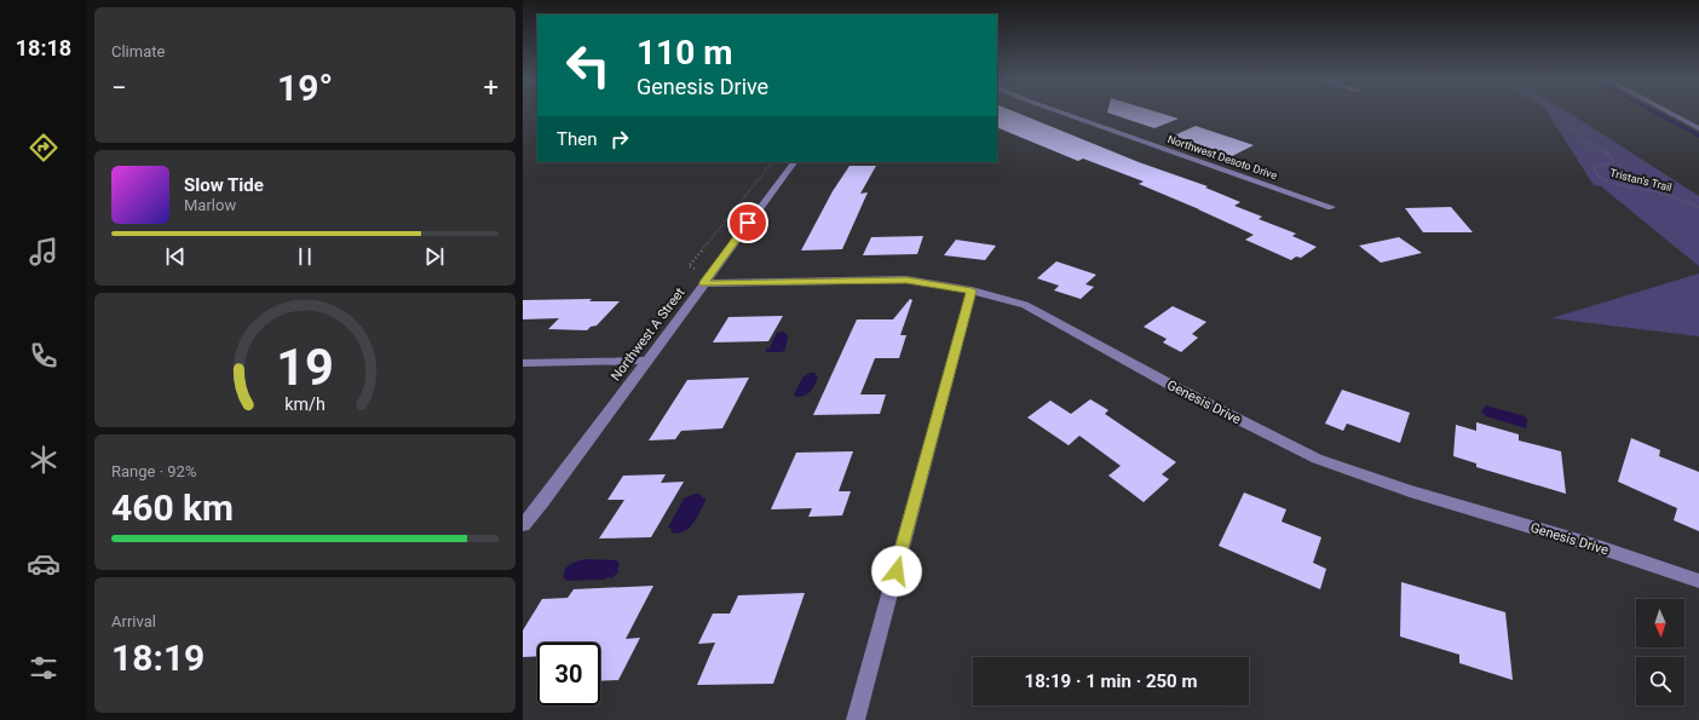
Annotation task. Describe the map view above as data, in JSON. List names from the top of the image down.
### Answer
{
  "streets": {
    "street": ["Northwest Desoto Drive", "Northwest A Street", "Genesis Drive"],
    "path": ["Tristan's Trail"]
  },
  "crossings": [
    ["Northwest A Street", "Genesis Drive"]
  ],
  "north": "bottom",
  "page": {
    "tabs": "18:18",
    "tile": [
      "Climate",
      ["Range · 92%", "460 km"],
      ["Arrival", "18:19"]
    ],
    "turn": ["110 m", "Genesis Drive"],
    "heat": ["−", "19°", "+"],
    "then": "Then",
    "song": ["Slow Tide", "Marlow"],
    "limit": "30",
    "trip": "18:19 · 1 min · 250 m",
    "gauge": ["19", "km/h"]
  }
}
